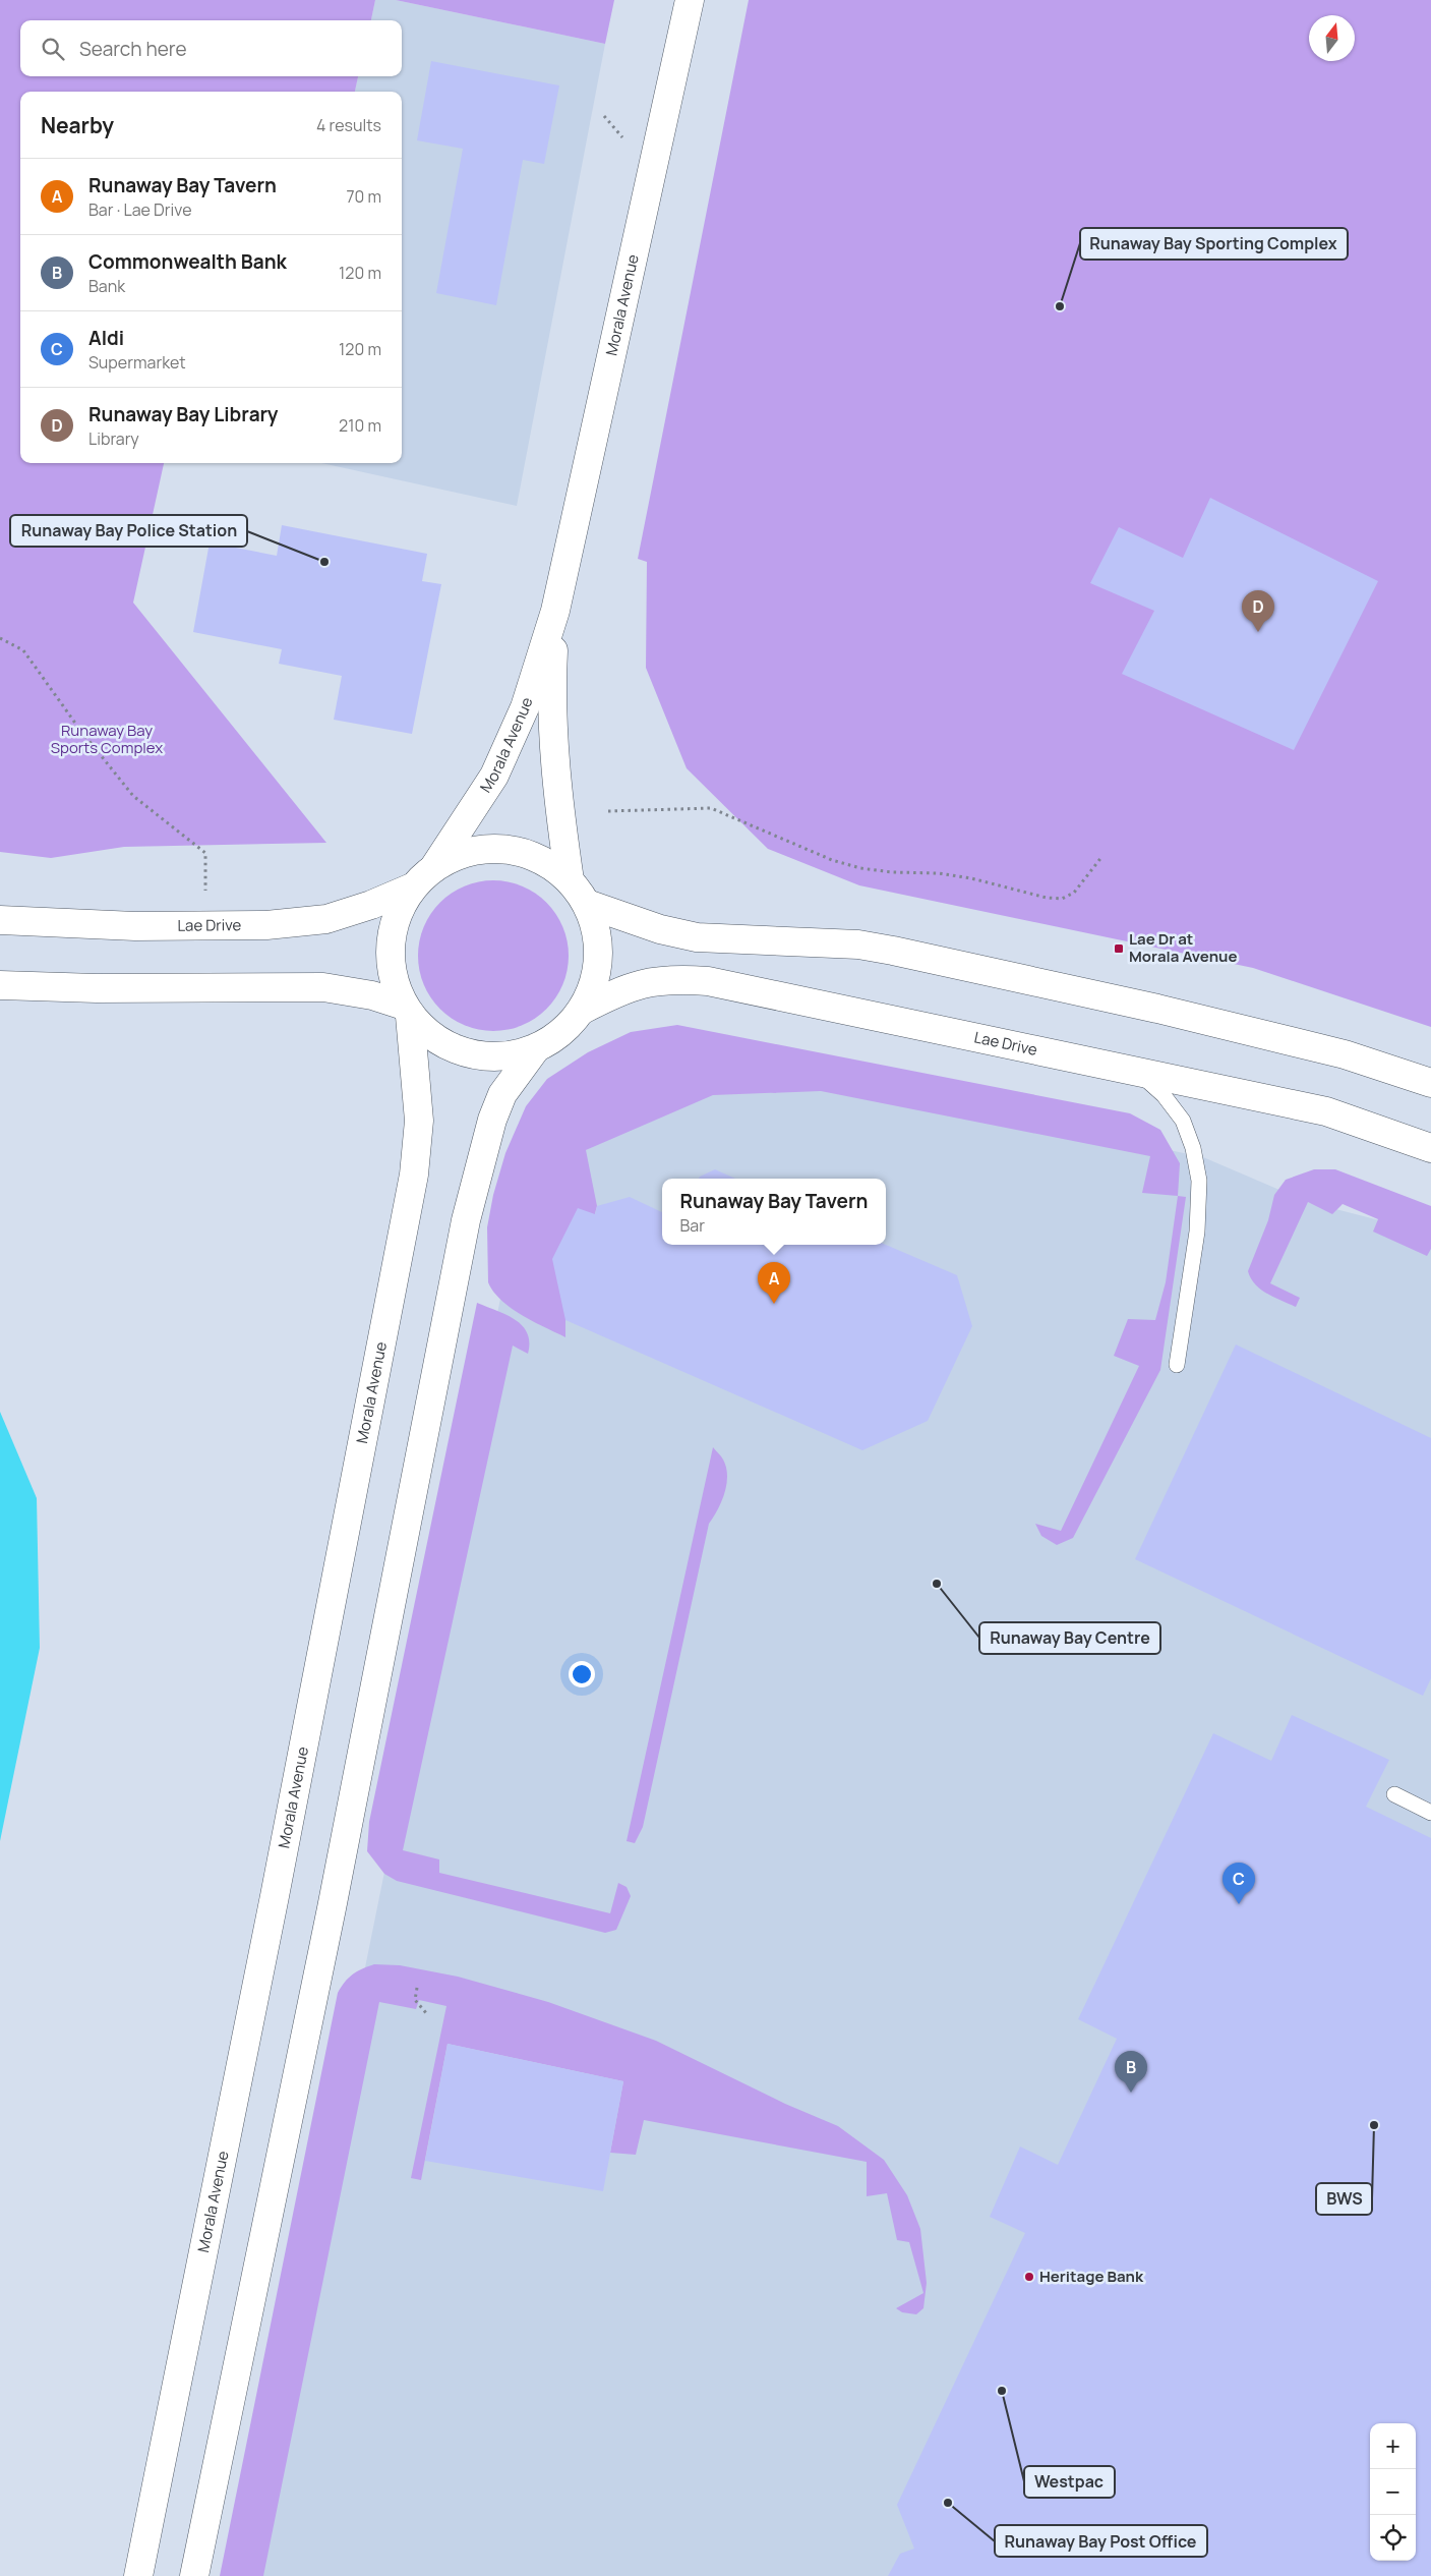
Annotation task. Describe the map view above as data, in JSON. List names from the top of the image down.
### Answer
{
  "streets": {
    "main road": ["Morala Avenue", "Lae Drive"]
  },
  "parks": ["Runaway Bay Sports Complex"],
  "places": {
    "other": [
      "Runaway Bay Sporting Complex",
      "Runaway Bay Police Station",
      "Runaway Bay Centre",
      "BWS",
      "Heritage Bank",
      "Westpac",
      "Runaway Bay Post Office"
    ],
    "transit": ["Lae Dr at Morala Avenue"]
  },
  "north": "top",
  "page": {
    "search": "Search here",
    "heading": ["Nearby", "4 results"],
    "list": [
      {
        "mark": "A",
        "name": "Runaway Bay Tavern",
        "note": "Bar · Lae Drive",
        "value": "70 m"
      },
      {
        "mark": "B",
        "name": "Commonwealth Bank",
        "note": "Bank",
        "value": "120 m"
      },
      {
        "mark": "C",
        "name": "Aldi",
        "note": "Supermarket",
        "value": "120 m"
      },
      {
        "mark": "D",
        "name": "Runaway Bay Library",
        "note": "Library",
        "value": "210 m"
      }
    ],
    "pins": [
      "D",
      "A",
      "C",
      "B"
    ],
    "popup": ["Runaway Bay Tavern", "Bar"],
    "map_buttons": ["+", "−"]
  }
}
